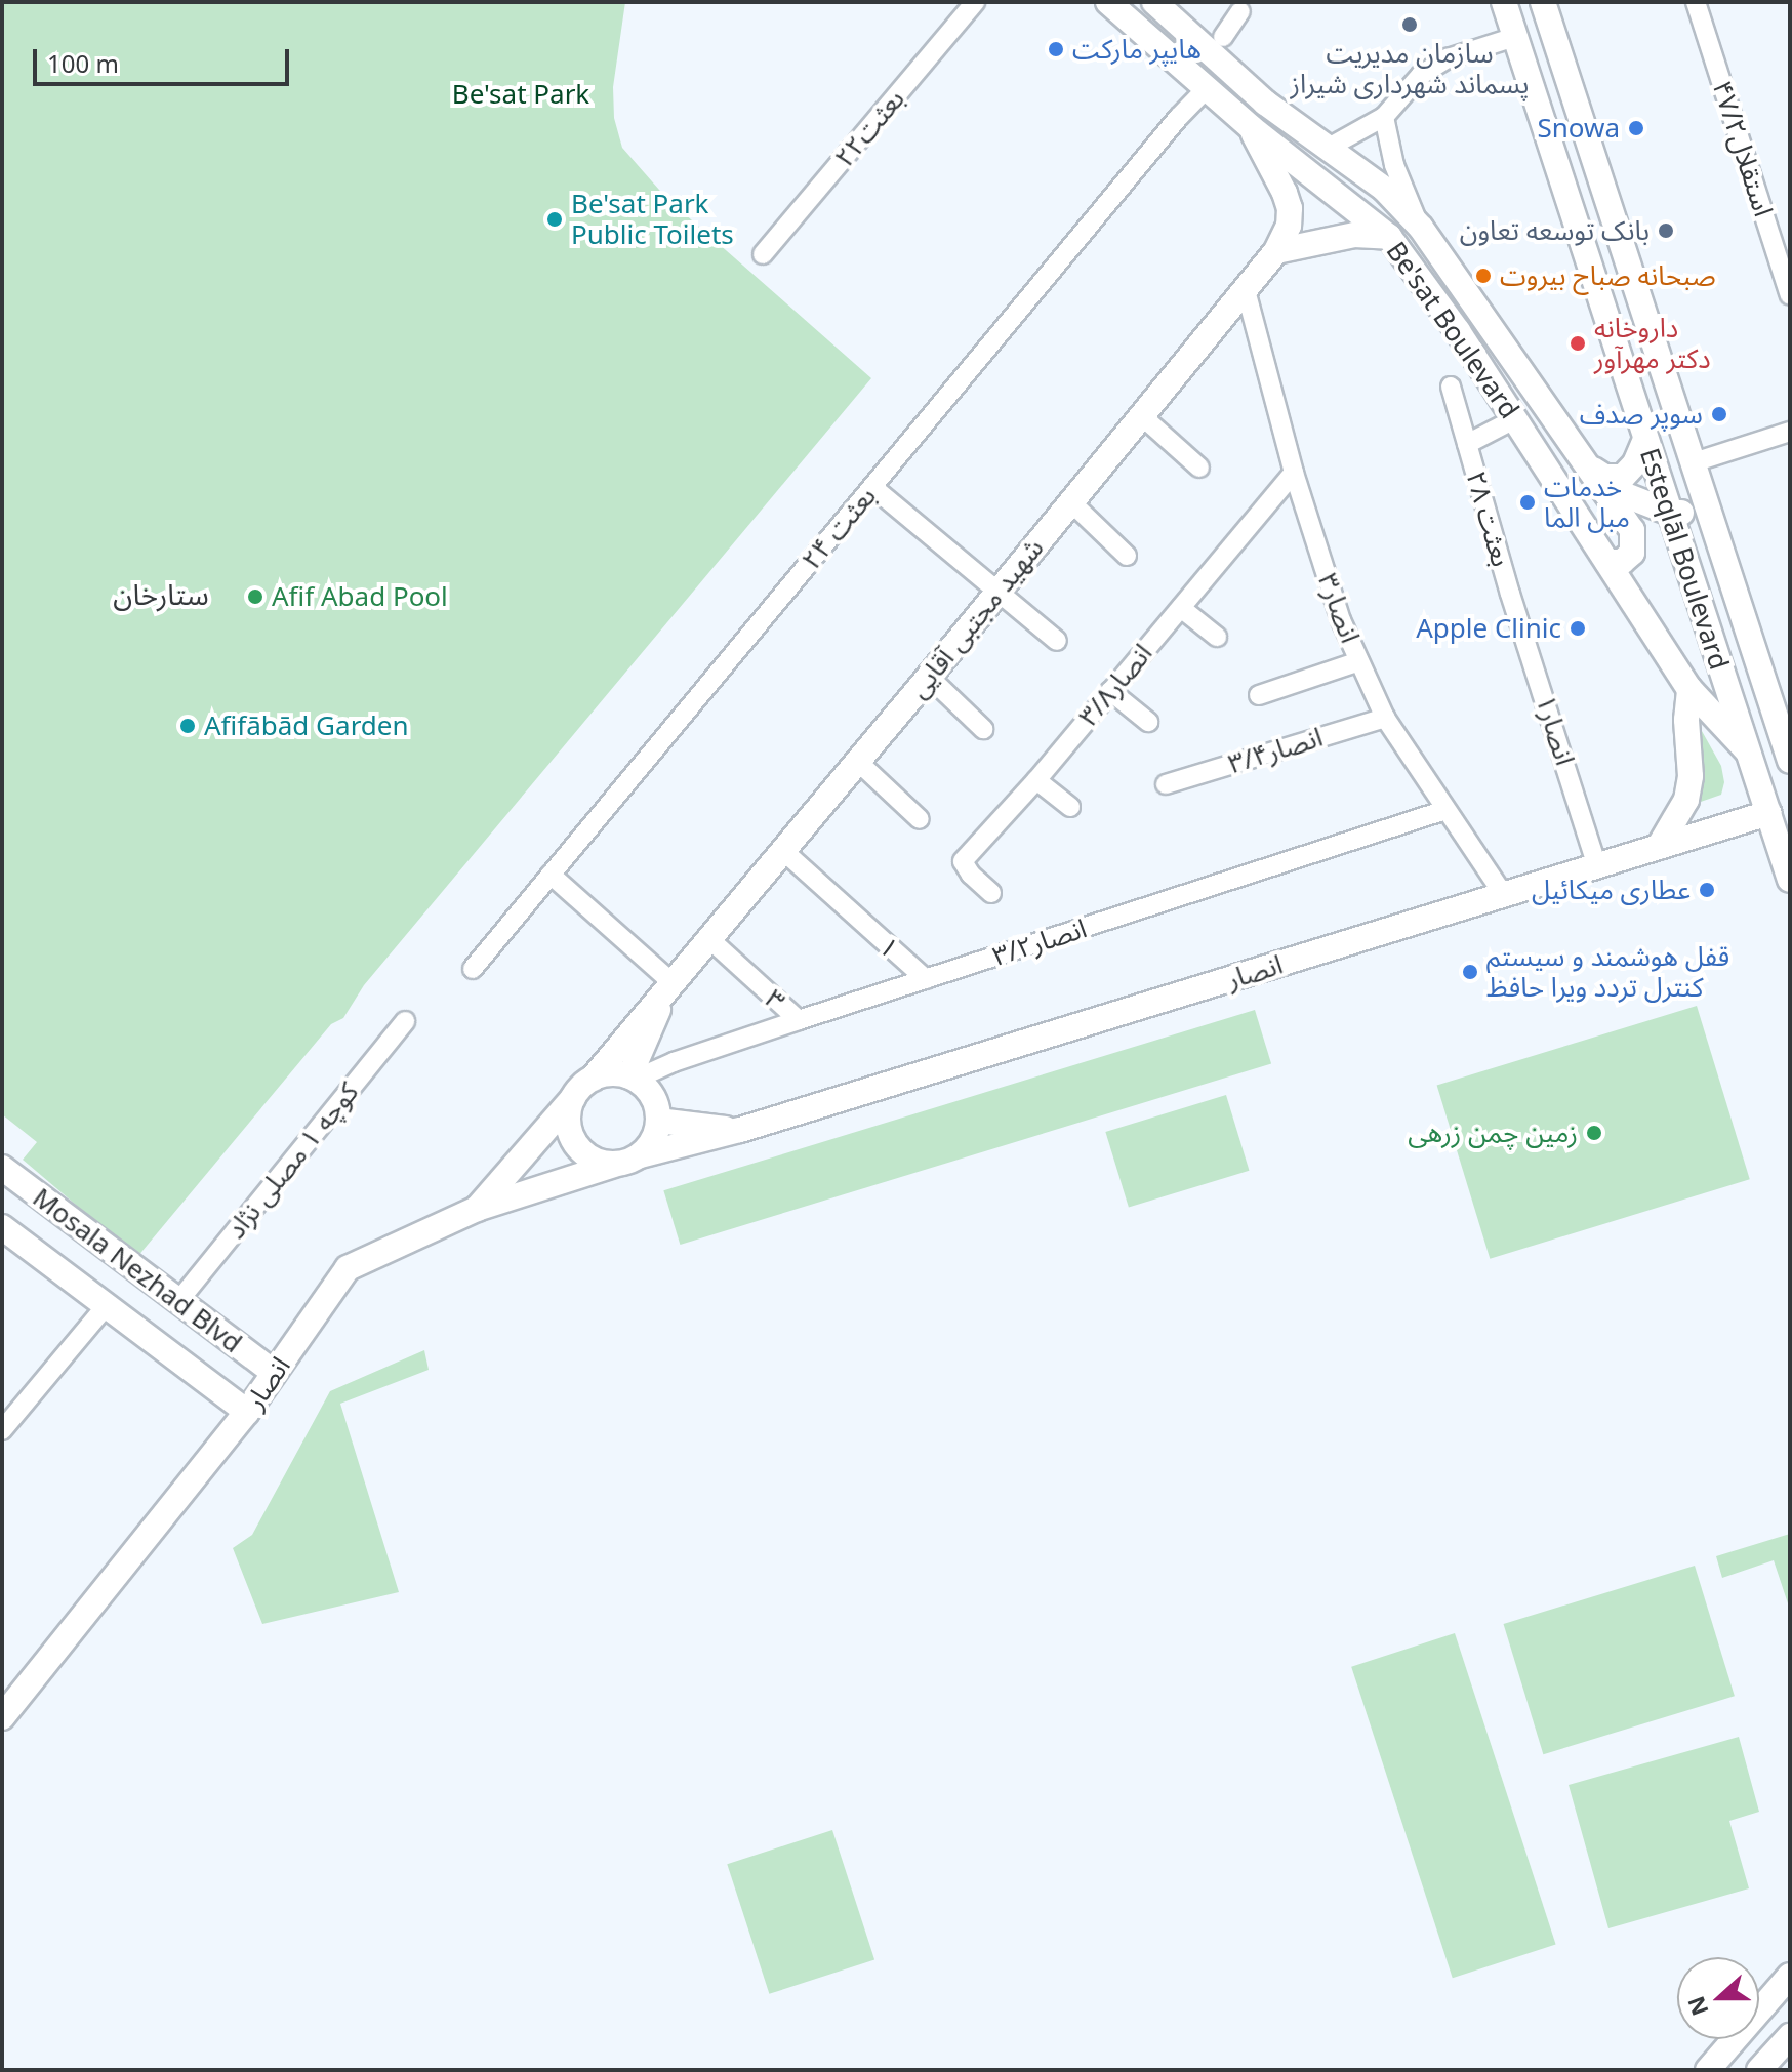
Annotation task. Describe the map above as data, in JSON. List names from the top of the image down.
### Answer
{
  "streets": {
    "main road": [
      "Be'sat Boulevard",
      "Esteqlāl Boulevard",
      "شهید مجتبی آقایی",
      "انصار",
      "Mosala Nezhad Blvd"
    ],
    "street": [
      "بعثت۲۲",
      "استقلال۴۷/۲",
      "بعثت ۲۸",
      "بعثت ۲۴",
      "انصار۳",
      "انصار۳/۸",
      "انصار۱",
      "انصار۳/۴",
      "انصار۳/۲",
      "۱",
      "۳",
      "کوچه ۱ مصلی نژاد"
    ]
  },
  "crossings": [
    ["Be'sat Boulevard", "بعثت ۲۸"],
    ["Be'sat Boulevard", "بعثت ۲۴"],
    ["Be'sat Boulevard", "Esteqlāl Boulevard"],
    ["Be'sat Boulevard", "شهید مجتبی آقایی"],
    ["بعثت ۲۸", "انصار۱"],
    ["Esteqlāl Boulevard", "انصار"],
    ["انصار۳", "شهید مجتبی آقایی"],
    ["انصار۳", "انصار۳/۸"],
    ["انصار۳", "انصار۳/۴"],
    ["انصار۳", "انصار۳/۲"],
    ["انصار۳", "انصار"],
    ["شهید مجتبی آقایی", "انصار۳/۲"],
    ["شهید مجتبی آقایی", "۱"],
    ["شهید مجتبی آقایی", "انصار"],
    ["شهید مجتبی آقایی", "۳"],
    ["انصار۱", "انصار"],
    ["انصار۳/۲", "۱"],
    ["انصار۳/۲", "انصار"],
    ["انصار۳/۲", "۳"],
    ["انصار", "Mosala Nezhad Blvd"],
    ["کوچه ۱ مصلی نژاد", "Mosala Nezhad Blvd"]
  ],
  "districts": ["ستارخان"],
  "parks": ["Be'sat Park"],
  "places": [
    "سازمان مدیریت پسماند شهرداری شیراز",
    "هایپر مارکت",
    "Snowa",
    "Be'sat Park Public Toilets",
    "بانک توسعه تعاون",
    "صبحانه صباح بیروت",
    "داروخانه دکتر مهرآور",
    "سوپر صدف",
    "خدمات مبل الما",
    "Afif Abad Pool",
    "Apple Clinic",
    "Afifābād Garden",
    "عطاری میکائیل",
    "قفل هوشمند و سیستم کنترل تردد ویرا حافظ",
    "زمین چمن زرهی"
  ],
  "scale_bar": "100 m",
  "north": "left"
}
